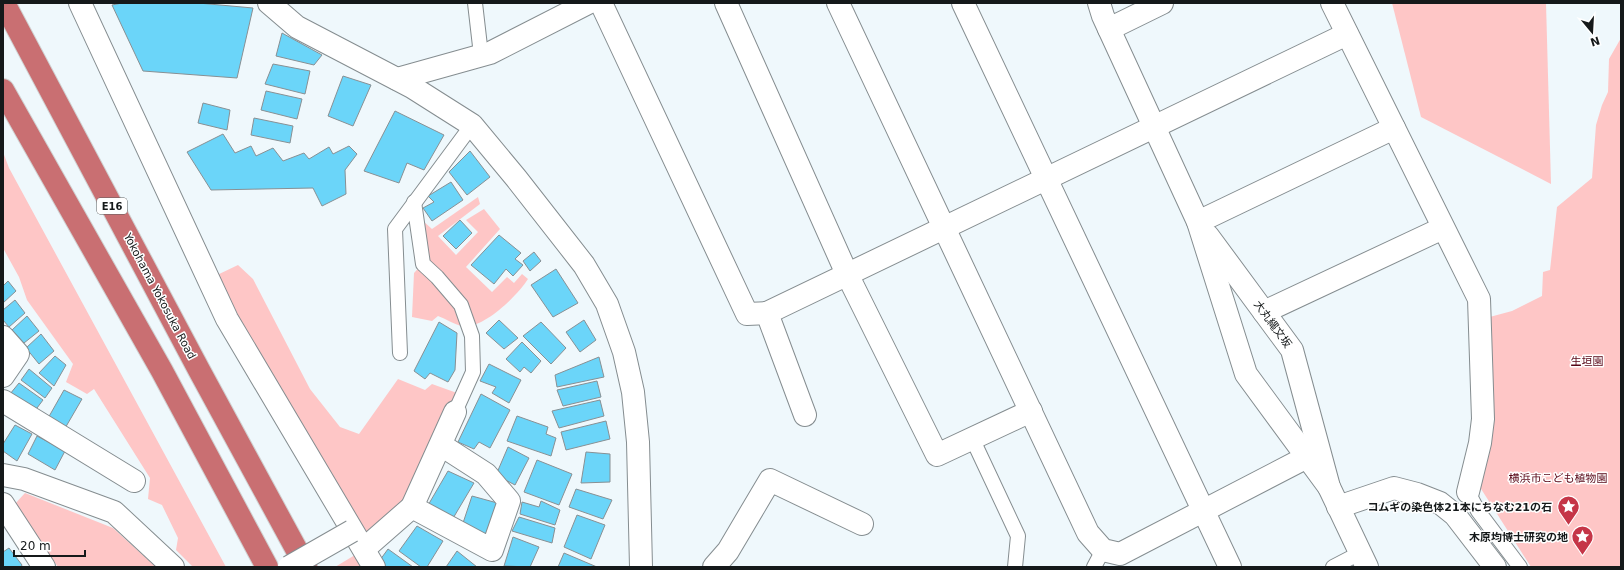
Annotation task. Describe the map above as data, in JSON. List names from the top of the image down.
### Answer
{
  "streets": {
    "highway": ["E16", "Yokohama Yokosuka Road"],
    "street": ["大丸縄文坂"]
  },
  "parks": ["生垣園", "横浜市こども植物園"],
  "places": {
    "place": ["コムギの染色体21本にちなむ21の石", "木原均博士研究の地"]
  },
  "scale_bar": "20 m",
  "north": "bottom"
}
